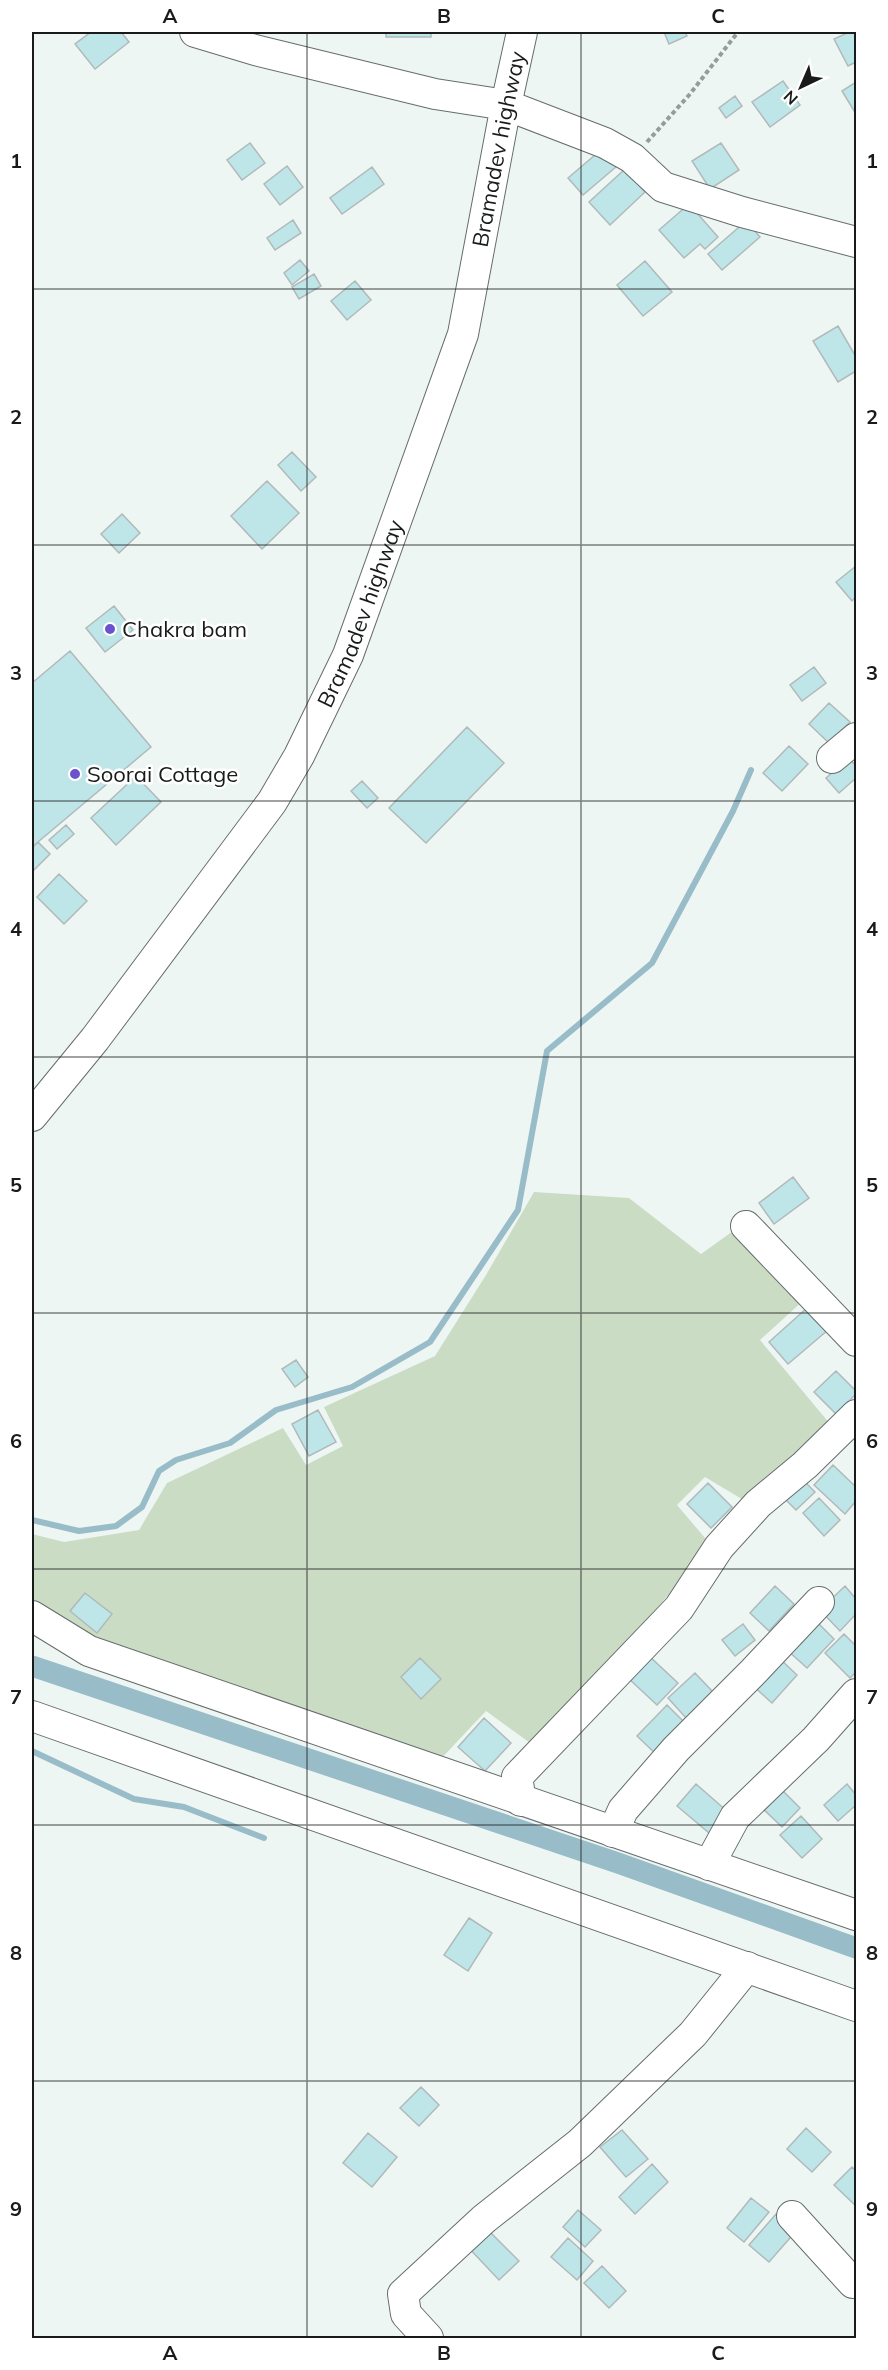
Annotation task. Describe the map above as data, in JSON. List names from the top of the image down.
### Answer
{
  "streets": {
    "street": ["Bramadev highway"]
  },
  "places": ["Chakra bam", "Soorai Cottage"],
  "north": "bottom left",
  "grid": {
    "columns": ["A", "B", "C"],
    "rows": [
      "1",
      "2",
      "3",
      "4",
      "5",
      "6",
      "7",
      "8",
      "9"
    ]
  }
}
